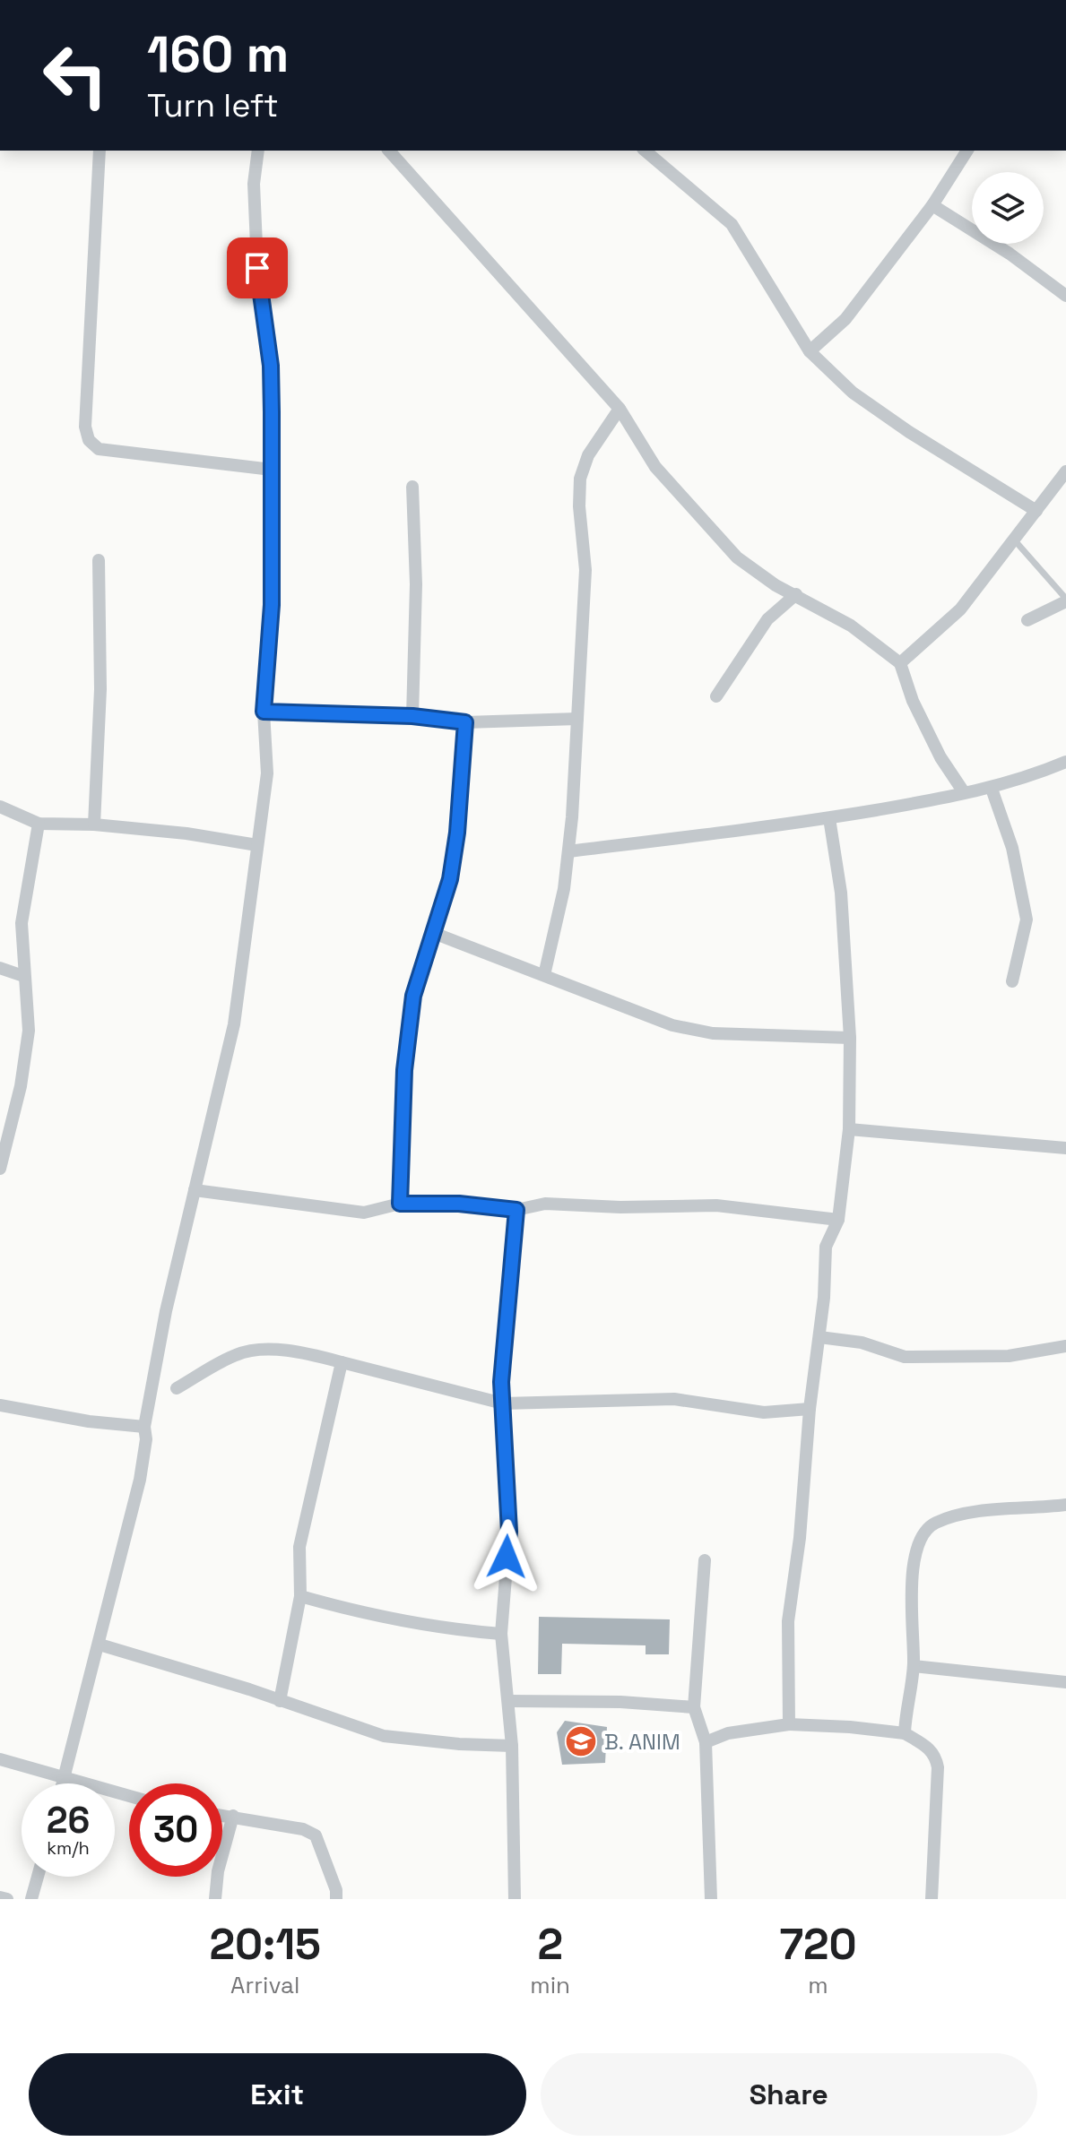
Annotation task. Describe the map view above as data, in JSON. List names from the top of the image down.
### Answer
{
  "places": {
    "school or university": ["B. ANIM"]
  },
  "page": {
    "turn": ["160 m", "Turn left"],
    "speed": "26 km/h",
    "limit": "30",
    "eta": [
      "20:15",
      "Arrival",
      "2",
      "min",
      "720",
      "m"
    ],
    "buttons": ["Exit", "Share"]
  }
}
